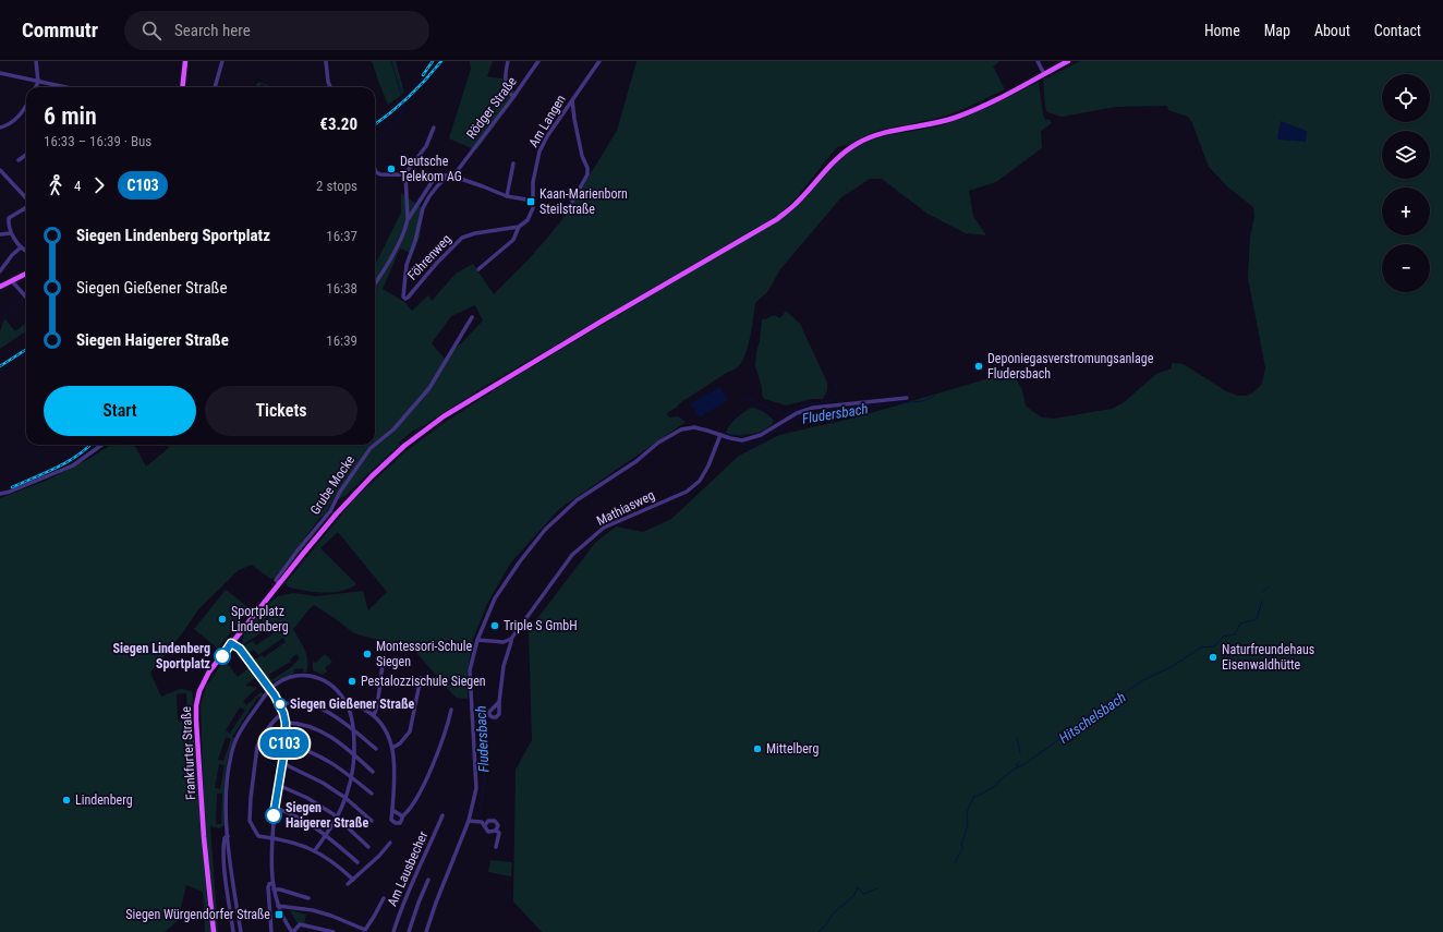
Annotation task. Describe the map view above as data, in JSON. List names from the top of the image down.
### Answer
{
  "streets": {
    "main road": ["Frankfurter Straße"],
    "street": [
      "Rödger Straße",
      "Am Langen",
      "Föhrenweg",
      "Grube Mocke",
      "Mathiasweg",
      "Am Lausbecher"
    ]
  },
  "crossings": [
    ["Grube Mocke", "Frankfurter Straße"]
  ],
  "water": ["Fludersbach", "Hitschelsbach"],
  "places": {
    "other": [
      "Deutsche Telekom AG",
      "Deponiegasverstromungsanlage Fludersbach",
      "Sportplatz Lindenberg",
      "Triple S GmbH",
      "Montessori-Schule Siegen",
      "Siegen Lindenberg Sportplatz",
      "Naturfreundehaus Eisenwaldhütte",
      "Pestalozzischule Siegen",
      "Siegen Gießener Straße",
      "Mittelberg",
      "Lindenberg",
      "Siegen Haigerer Straße"
    ],
    "transit": ["Kaan-Marienborn Steilstraße", "Siegen Würgendorfer Straße"]
  },
  "lines": ["bus line C103"],
  "page": {
    "header": "Commutr",
    "search": "Search here",
    "nav": [
      "Home",
      "Map",
      "About",
      "Contact"
    ],
    "on_map": "C103",
    "map_buttons": ["+", "−"],
    "heading": ["6 min", "16:33 – 16:39 · Bus", "€3.20"],
    "legs": ["4", "C103", "2 stops"],
    "list": [
      {
        "name": "Siegen Lindenberg Sportplatz",
        "value": "16:37"
      },
      {
        "name": "Siegen Gießener Straße",
        "value": "16:38"
      },
      {
        "name": "Siegen Haigerer Straße",
        "value": "16:39"
      }
    ],
    "buttons": ["Start", "Tickets"]
  }
}
